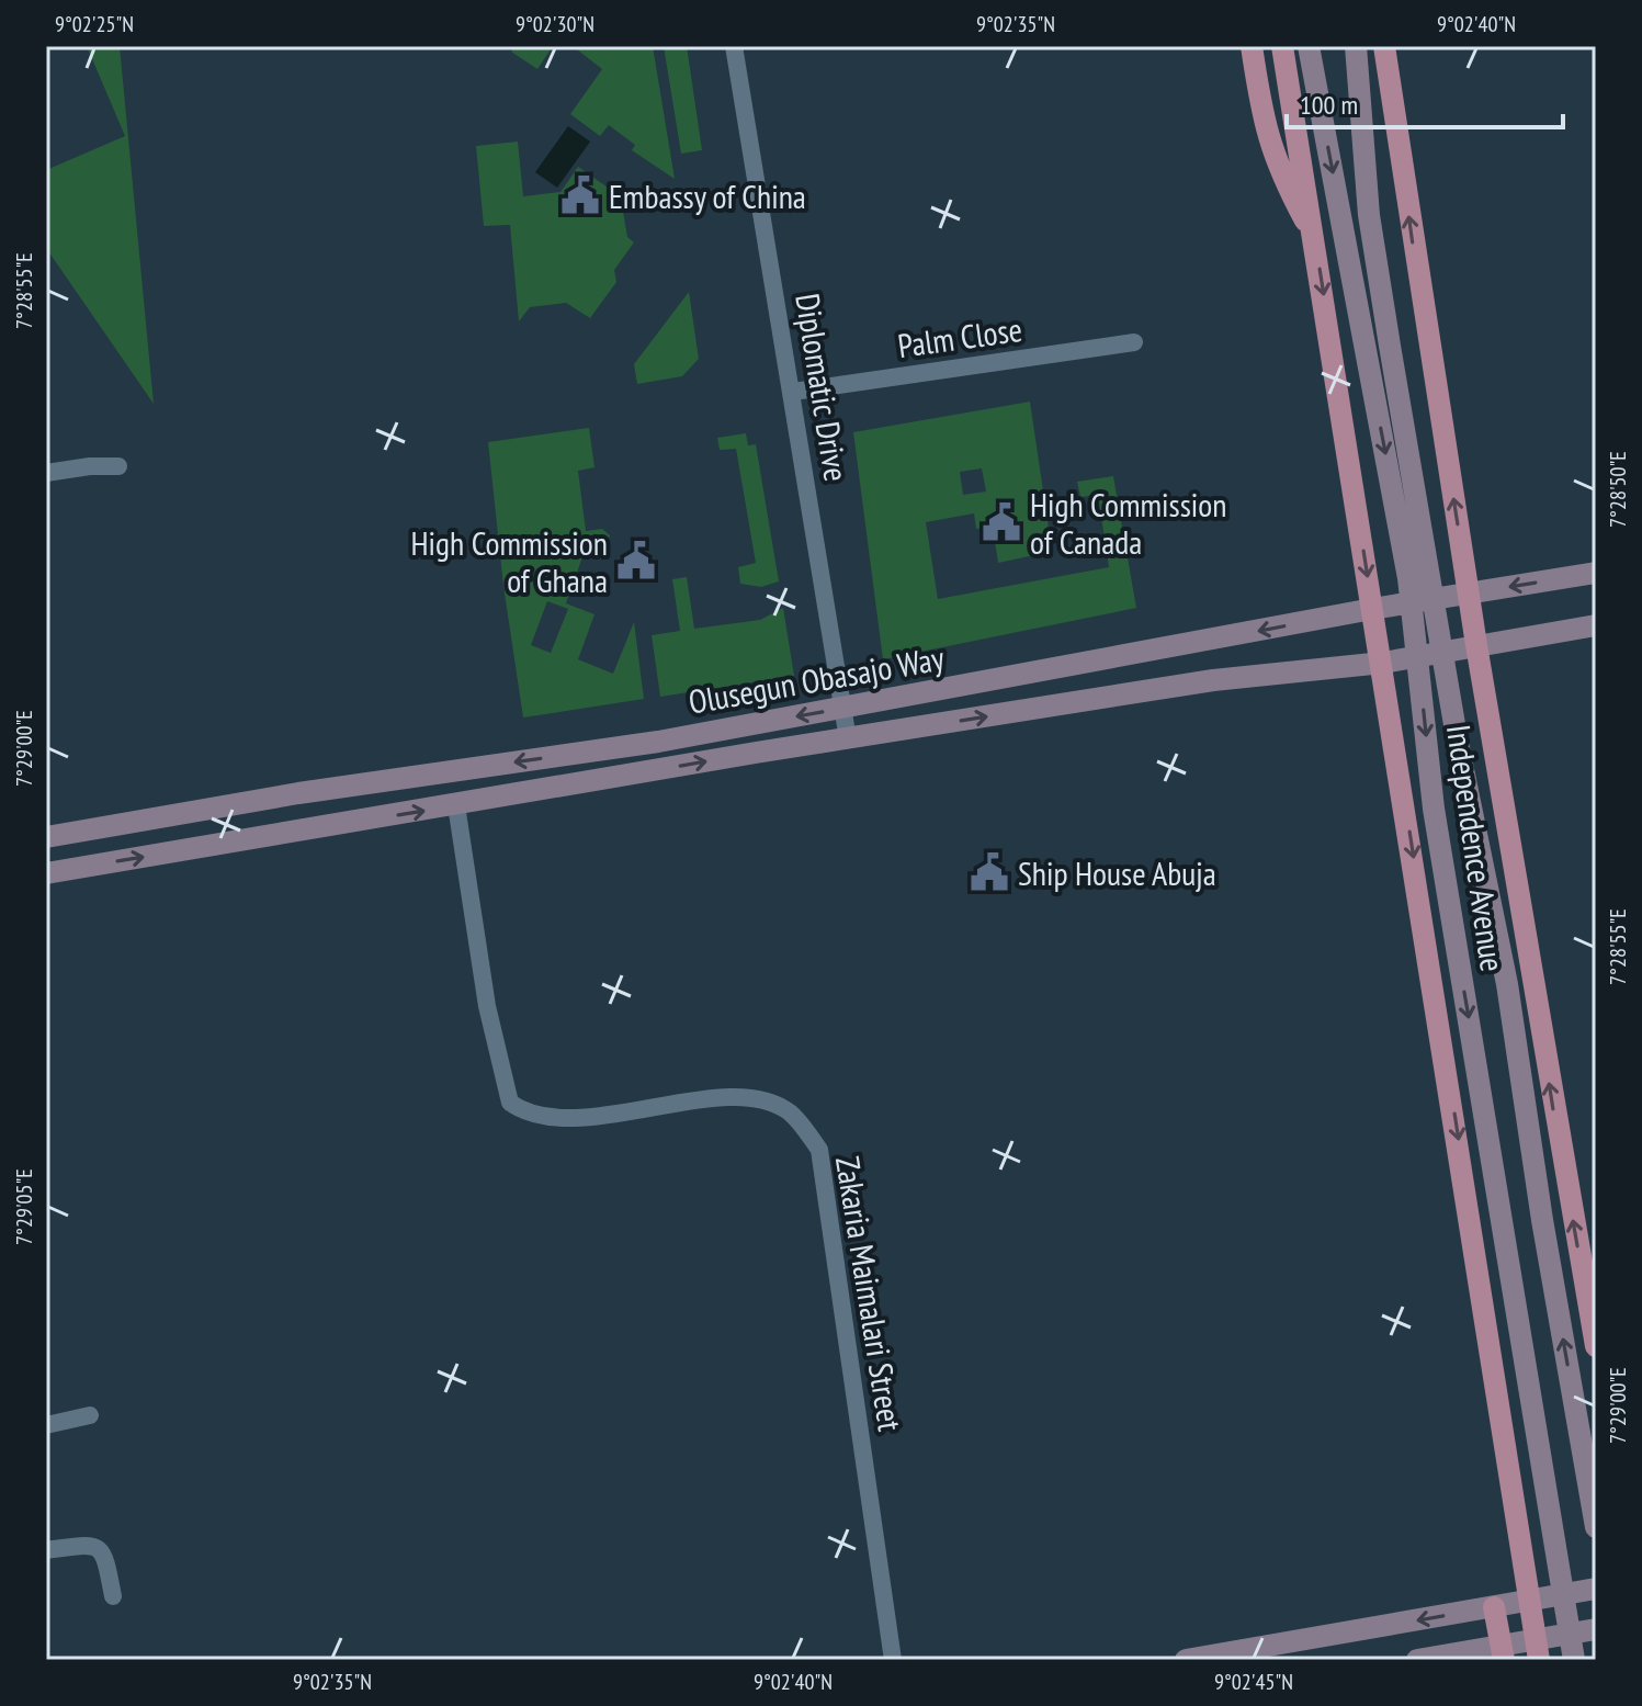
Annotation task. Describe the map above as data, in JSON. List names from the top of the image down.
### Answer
{
  "streets": {
    "main road": ["Olusegun Obasajo Way", "Independence Avenue"],
    "street": ["Palm Close", "Diplomatic Drive", "Zakaria Maimalari Street"]
  },
  "crossings": [
    ["Palm Close", "Diplomatic Drive"],
    ["Diplomatic Drive", "Olusegun Obasajo Way"],
    ["Olusegun Obasajo Way", "Independence Avenue"],
    ["Olusegun Obasajo Way", "Zakaria Maimalari Street"]
  ],
  "places": {
    "public building": [
      "Embassy of China",
      "High Commission of Canada",
      "High Commission of Ghana",
      "Ship House Abuja"
    ]
  },
  "scale_bar": "100 m",
  "coordinates": [
    "9°02'25\"N",
    "9°02'30\"N",
    "9°02'35\"N",
    "9°02'40\"N",
    "7°28'55\"E",
    "7°28'50\"E",
    "7°29'00\"E",
    "7°29'05\"E",
    "9°02'45\"N"
  ]
}
